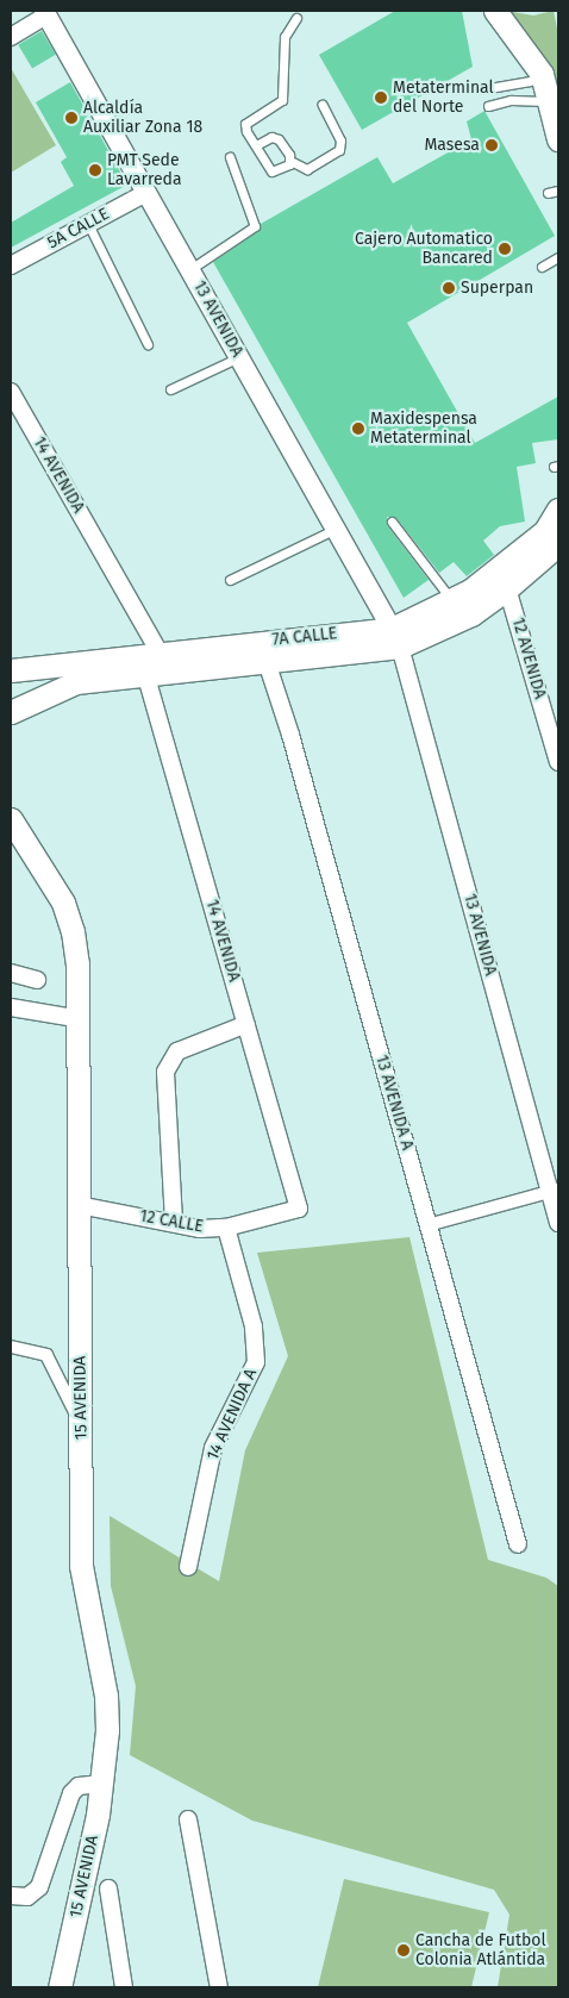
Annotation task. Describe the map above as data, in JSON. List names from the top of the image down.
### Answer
{
  "streets": {
    "main road": ["7A CALLE", "15 AVENIDA"],
    "street": [
      "5A CALLE",
      "13 AVENIDA",
      "14 AVENIDA",
      "12 AVENIDA",
      "13 AVENIDA A",
      "12 CALLE",
      "14 AVENIDA A"
    ]
  },
  "crossings": [
    ["5A CALLE", "13 AVENIDA"],
    ["13 AVENIDA", "7A CALLE"],
    ["14 AVENIDA", "7A CALLE"],
    ["14 AVENIDA", "12 CALLE"],
    ["7A CALLE", "12 AVENIDA"],
    ["7A CALLE", "13 AVENIDA A"],
    ["12 CALLE", "15 AVENIDA"],
    ["12 CALLE", "14 AVENIDA A"]
  ],
  "places": [
    "Metaterminal del Norte",
    "Alcaldía Auxiliar Zona 18",
    "Masesa",
    "PMT Sede Lavarreda",
    "Cajero Automatico Bancared",
    "Superpan",
    "Maxidespensa Metaterminal",
    "Cancha de Futbol Colonia Atlántida"
  ]
}
